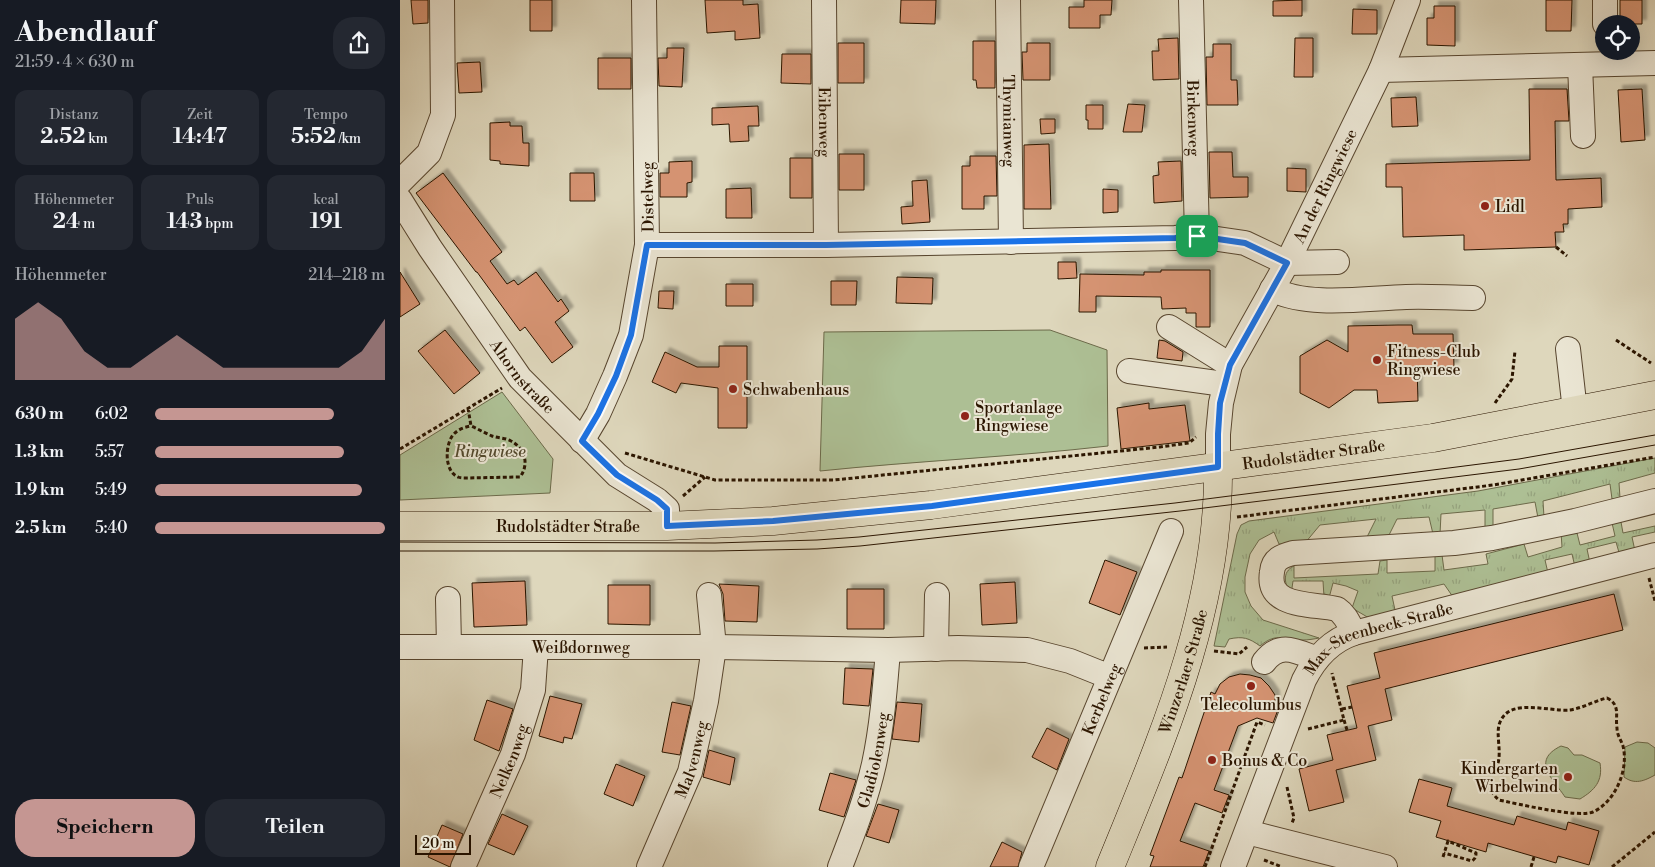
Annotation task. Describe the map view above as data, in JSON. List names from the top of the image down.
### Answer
{
  "streets": {
    "main road": ["Rudolstädter Straße", "Winzerlaer Straße"],
    "street": [
      "Birkenweg",
      "Thymianweg",
      "Eibenweg",
      "An der Ringwiese",
      "Distelweg",
      "Ahornstraße",
      "Max-Steenbeck-Straße",
      "Weißdornweg",
      "Kerbelweg",
      "Malvenweg",
      "Nelkenweg",
      "Gladiolenweg"
    ]
  },
  "crossings": [
    ["An der Ringwiese", "Rudolstädter Straße"],
    ["An der Ringwiese", "Winzerlaer Straße"],
    ["Distelweg", "Ahornstraße"],
    ["Ahornstraße", "Rudolstädter Straße"],
    ["Rudolstädter Straße", "Winzerlaer Straße"],
    ["Weißdornweg", "Kerbelweg"],
    ["Weißdornweg", "Malvenweg"],
    ["Weißdornweg", "Nelkenweg"],
    ["Weißdornweg", "Gladiolenweg"]
  ],
  "parks": ["Ringwiese"],
  "places": [
    "Lidl",
    "Fitness-Club Ringwiese",
    "Schwabenhaus",
    "Sportanlage Ringwiese",
    "Telecolumbus",
    "Bonus & Co",
    "Kindergarten Wirbelwind"
  ],
  "scale_bar": "20 m",
  "page": {
    "heading": ["Abendlauf", "21:59 · 4 × 630 m"],
    "stats": [
      ["Distanz", "2.52 km"],
      ["Zeit", "14:47"],
      ["Tempo", "5:52 /km"],
      ["Höhenmeter", "24 m"],
      ["Puls", "143 bpm"],
      ["kcal", "191"]
    ],
    "chart": ["Höhenmeter", "214–218 m"],
    "list": [
      {
        "name": "630 m",
        "note": "6:02"
      },
      {
        "name": "1.3 km",
        "note": "5:57"
      },
      {
        "name": "1.9 km",
        "note": "5:49"
      },
      {
        "name": "2.5 km",
        "note": "5:40"
      }
    ],
    "buttons": ["Speichern", "Teilen"],
    "scale": "20 m"
  }
}
